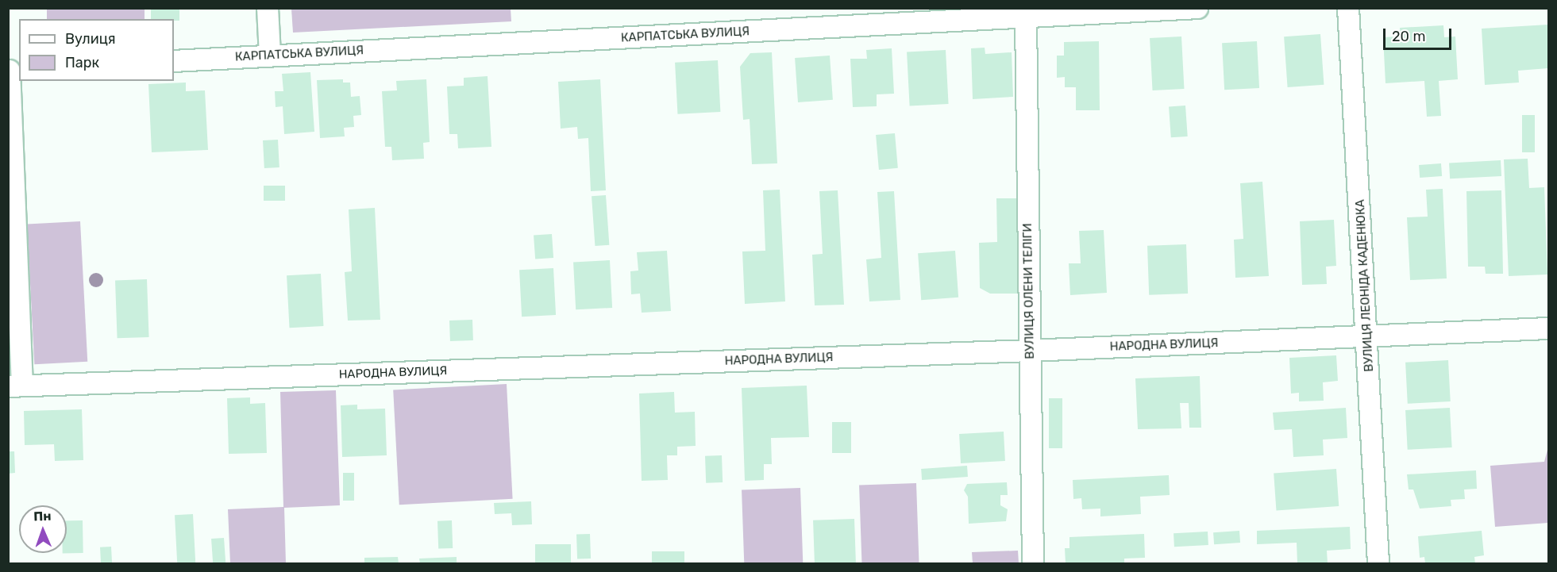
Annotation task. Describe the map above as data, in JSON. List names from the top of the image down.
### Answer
{
  "streets": {
    "street": [
      "КАРПАТСЬКА ВУЛИЦЯ",
      "ВУЛИЦЯ ЛЕОНІДА КАДЕНЮКА",
      "ВУЛИЦЯ ОЛЕНИ ТЕЛІГИ",
      "НАРОДНА ВУЛИЦЯ"
    ]
  },
  "crossings": [
    ["КАРПАТСЬКА ВУЛИЦЯ", "ВУЛИЦЯ ОЛЕНИ ТЕЛІГИ"],
    ["ВУЛИЦЯ ЛЕОНІДА КАДЕНЮКА", "НАРОДНА ВУЛИЦЯ"],
    ["ВУЛИЦЯ ОЛЕНИ ТЕЛІГИ", "НАРОДНА ВУЛИЦЯ"]
  ],
  "legend": ["Вулиця", "Парк"],
  "scale_bar": "20 m",
  "north": "top"
}
